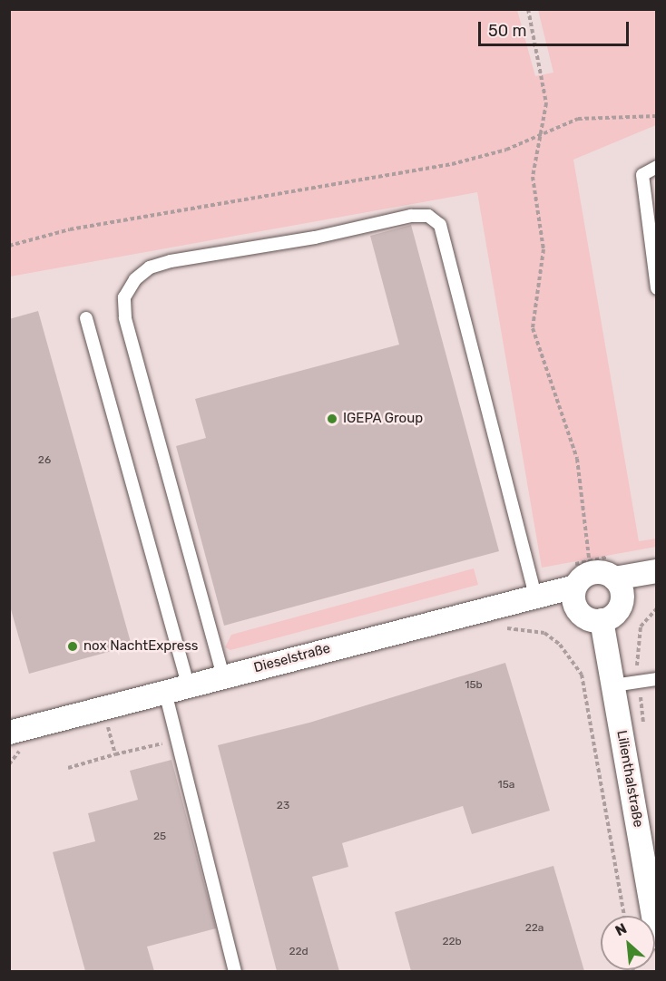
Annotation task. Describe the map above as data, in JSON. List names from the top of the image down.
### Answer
{
  "streets": {
    "street": ["Dieselstraße", "Lilienthalstraße"]
  },
  "crossings": [
    ["Dieselstraße", "Lilienthalstraße"]
  ],
  "places": ["IGEPA Group", "nox NachtExpress"],
  "house_numbers": [
    "26",
    "15b",
    "15a",
    "23",
    "25",
    "22a",
    "22b",
    "22d"
  ],
  "scale_bar": "50 m",
  "north": "top left"
}
